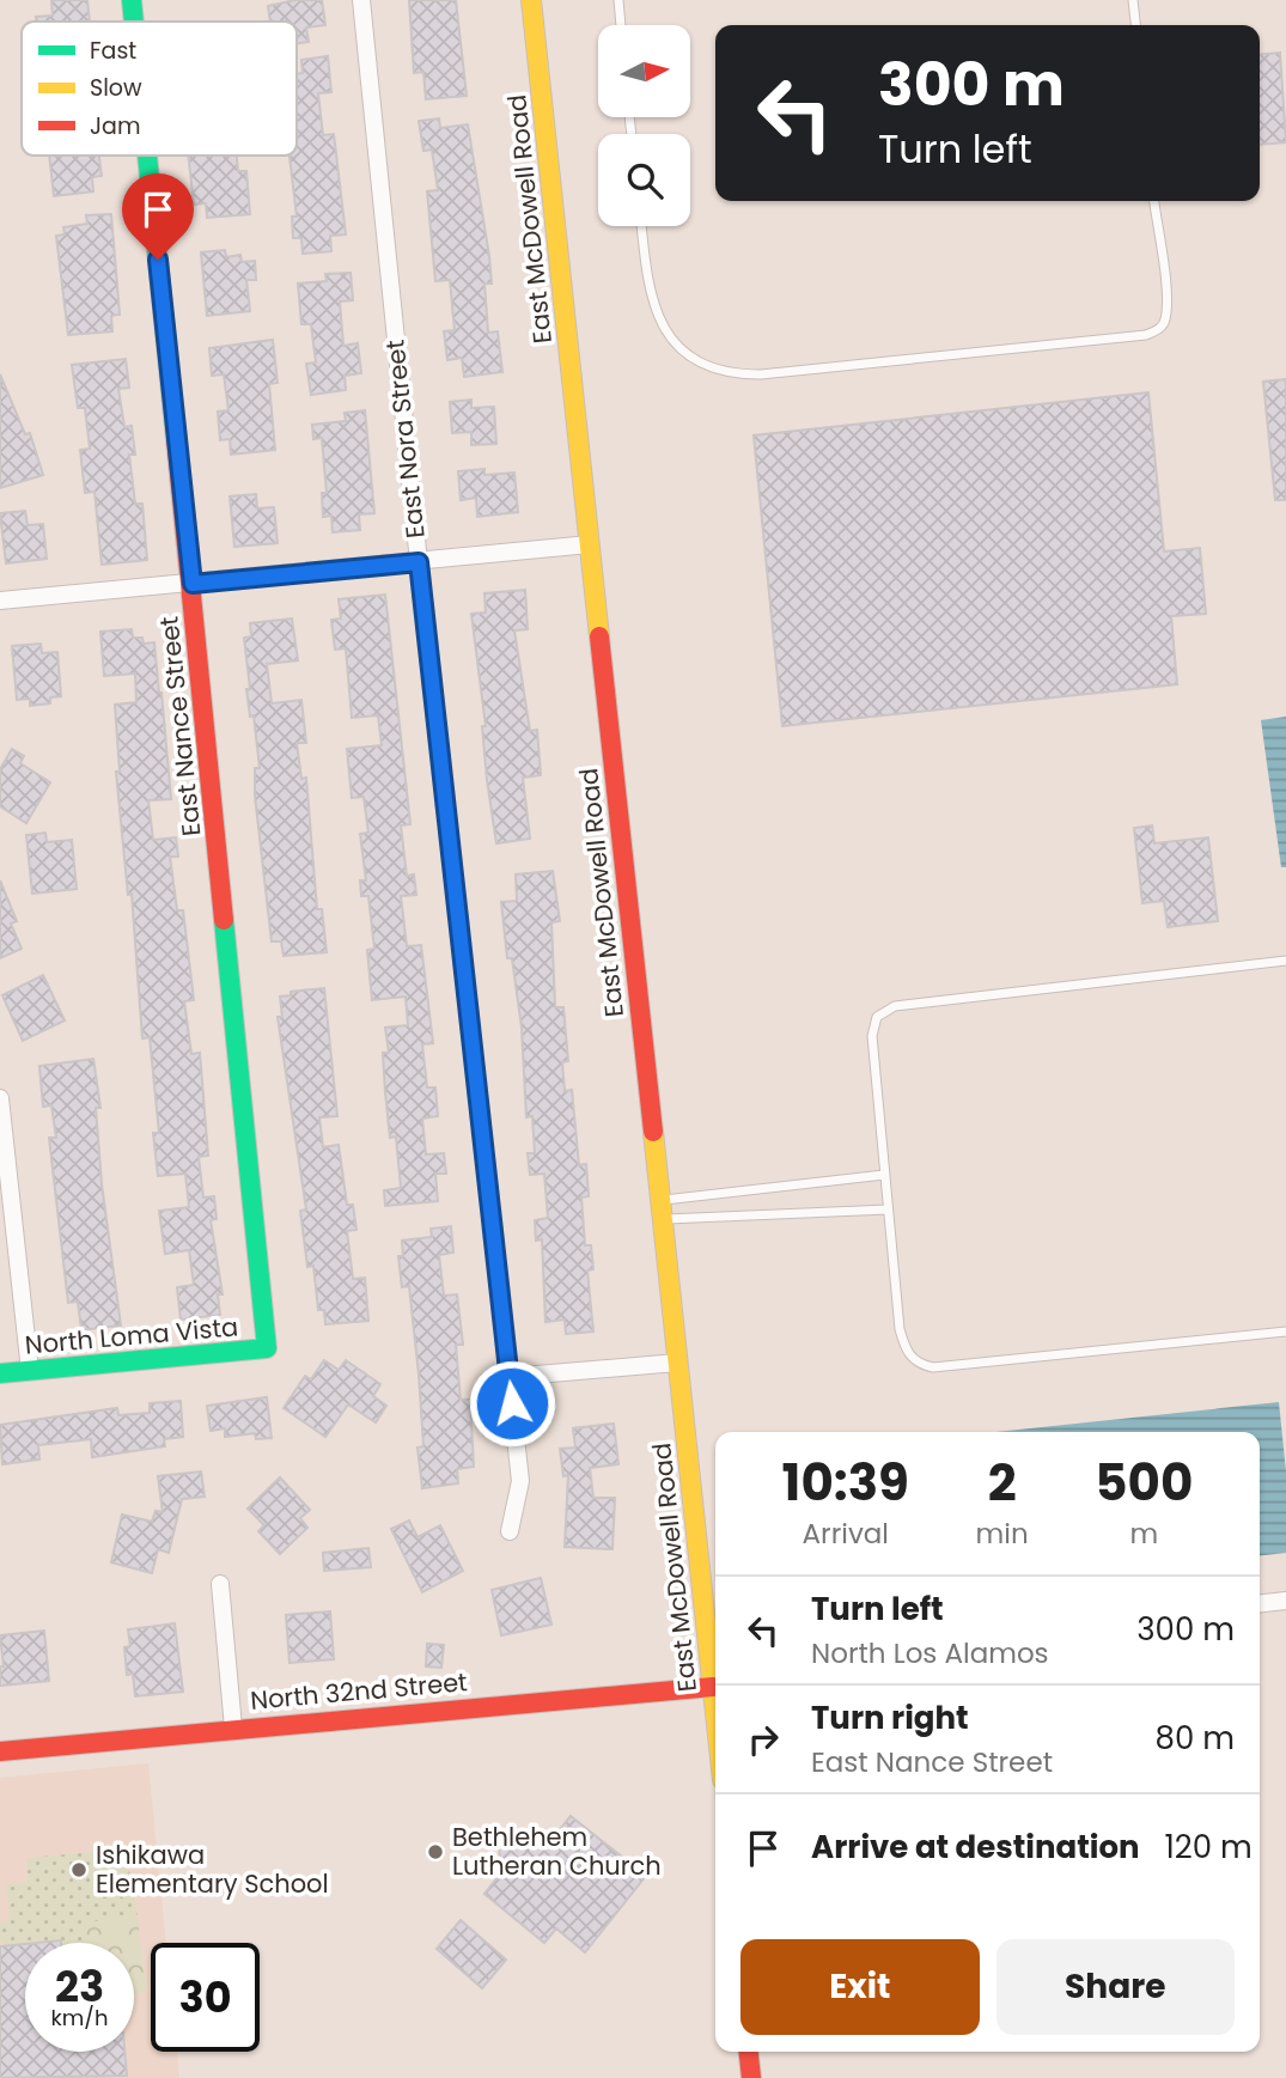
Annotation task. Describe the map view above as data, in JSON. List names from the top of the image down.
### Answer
{
  "streets": {
    "street": [
      "East McDowell Road",
      "East Nora Street",
      "East Nance Street",
      "North Loma Vista",
      "North 32nd Street"
    ]
  },
  "crossings": [
    ["East Nance Street", "North Loma Vista"]
  ],
  "places": ["Bethlehem Lutheran Church", "Ishikawa Elementary School"],
  "legend": ["Fast", "Slow", "Jam"],
  "north": "right",
  "page": {
    "turn": ["300 m", "Turn left"],
    "eta": [
      "10:39",
      "Arrival",
      "2",
      "min",
      "500",
      "m"
    ],
    "list": [
      {
        "name": "Turn left",
        "note": "North Los Alamos",
        "value": "300 m"
      },
      {
        "name": "Turn right",
        "note": "East Nance Street",
        "value": "80 m"
      },
      {
        "name": "Arrive at destination",
        "value": "120 m"
      }
    ],
    "buttons": ["Exit", "Share"],
    "speed": "23 km/h",
    "limit": "30"
  }
}
